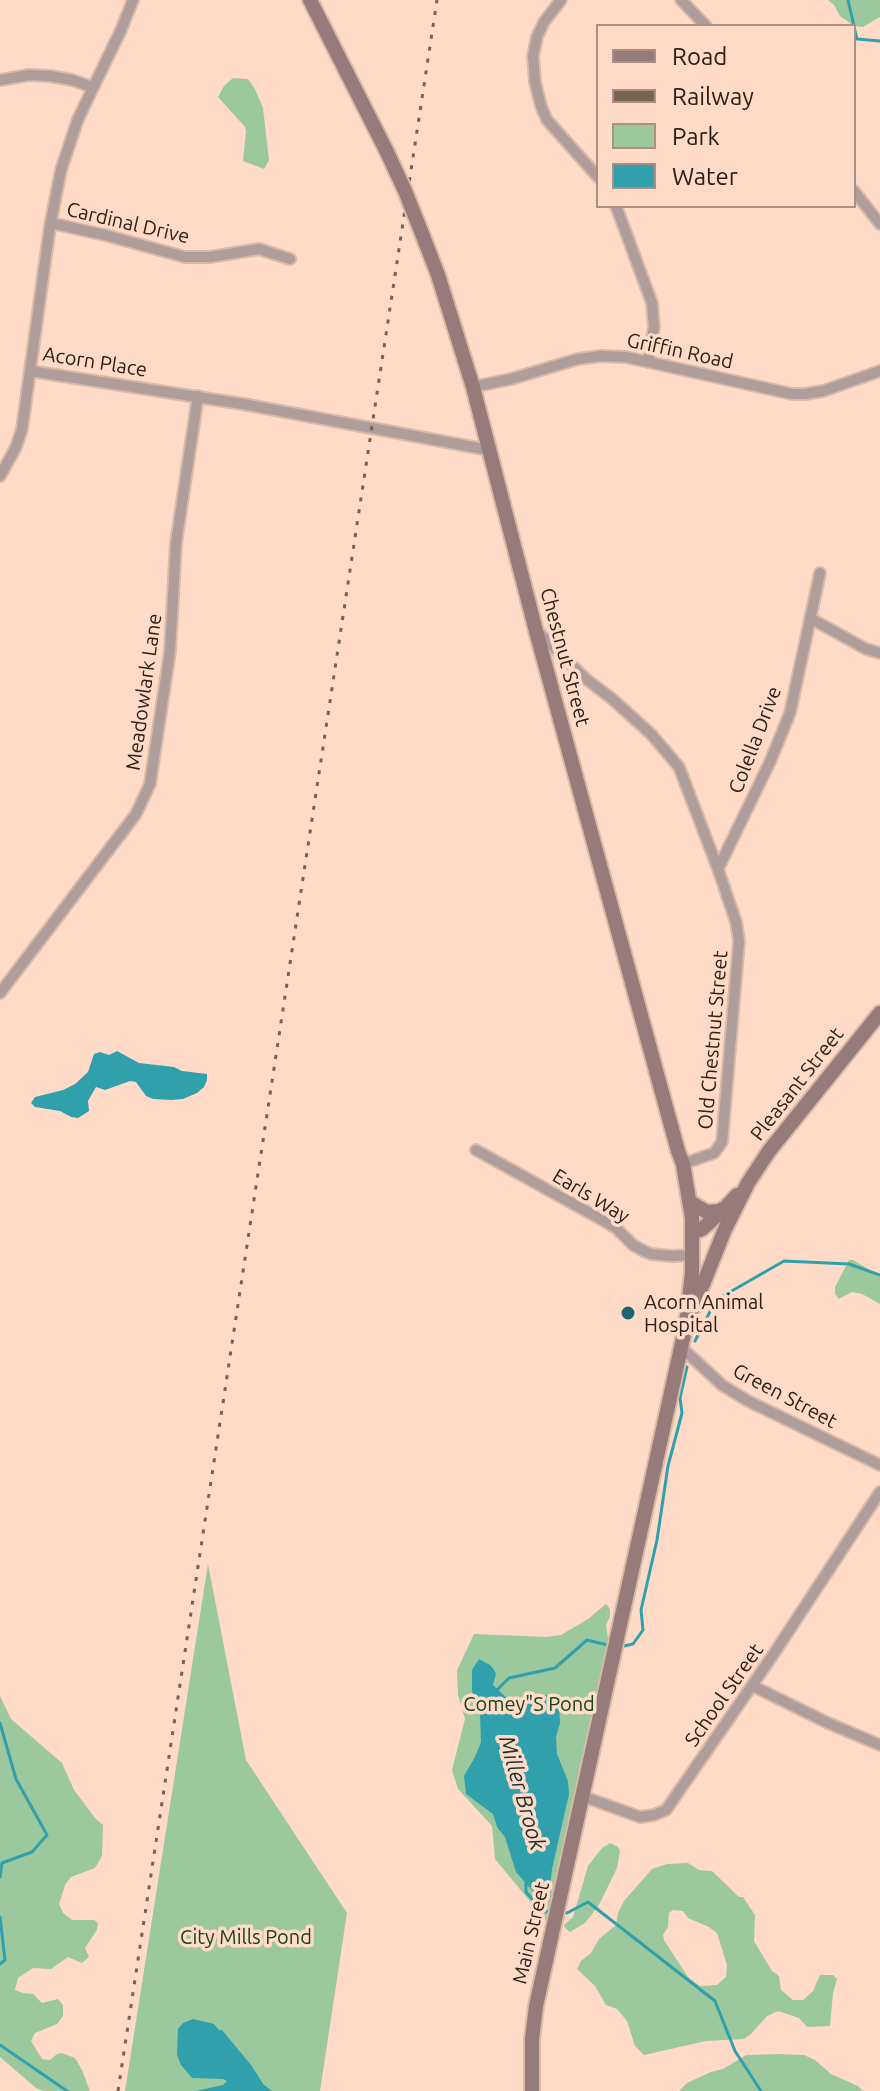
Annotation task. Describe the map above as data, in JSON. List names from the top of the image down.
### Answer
{
  "streets": {
    "main road": ["Chestnut Street", "Pleasant Street", "Main Street"],
    "street": [
      "Cardinal Drive",
      "Griffin Road",
      "Acorn Place",
      "Meadowlark Lane",
      "Colella Drive",
      "Old Chestnut Street",
      "Earls Way",
      "Green Street",
      "School Street"
    ]
  },
  "crossings": [
    ["Cardinal Drive", "Acorn Place"],
    ["Griffin Road", "Chestnut Street"],
    ["Acorn Place", "Chestnut Street"],
    ["Acorn Place", "Meadowlark Lane"],
    ["Chestnut Street", "Old Chestnut Street"],
    ["Chestnut Street", "Pleasant Street"],
    ["Chestnut Street", "Earls Way"],
    ["Chestnut Street", "Green Street"],
    ["Chestnut Street", "Main Street"],
    ["Colella Drive", "Old Chestnut Street"],
    ["Pleasant Street", "Earls Way"],
    ["Green Street", "Main Street"],
    ["School Street", "Main Street"]
  ],
  "water": ["Miller Brook"],
  "parks": ["Comey\"S Pond", "City Mills Pond"],
  "places": ["Acorn Animal Hospital"],
  "legend": [
    "Road",
    "Railway",
    "Park",
    "Water"
  ]
}
